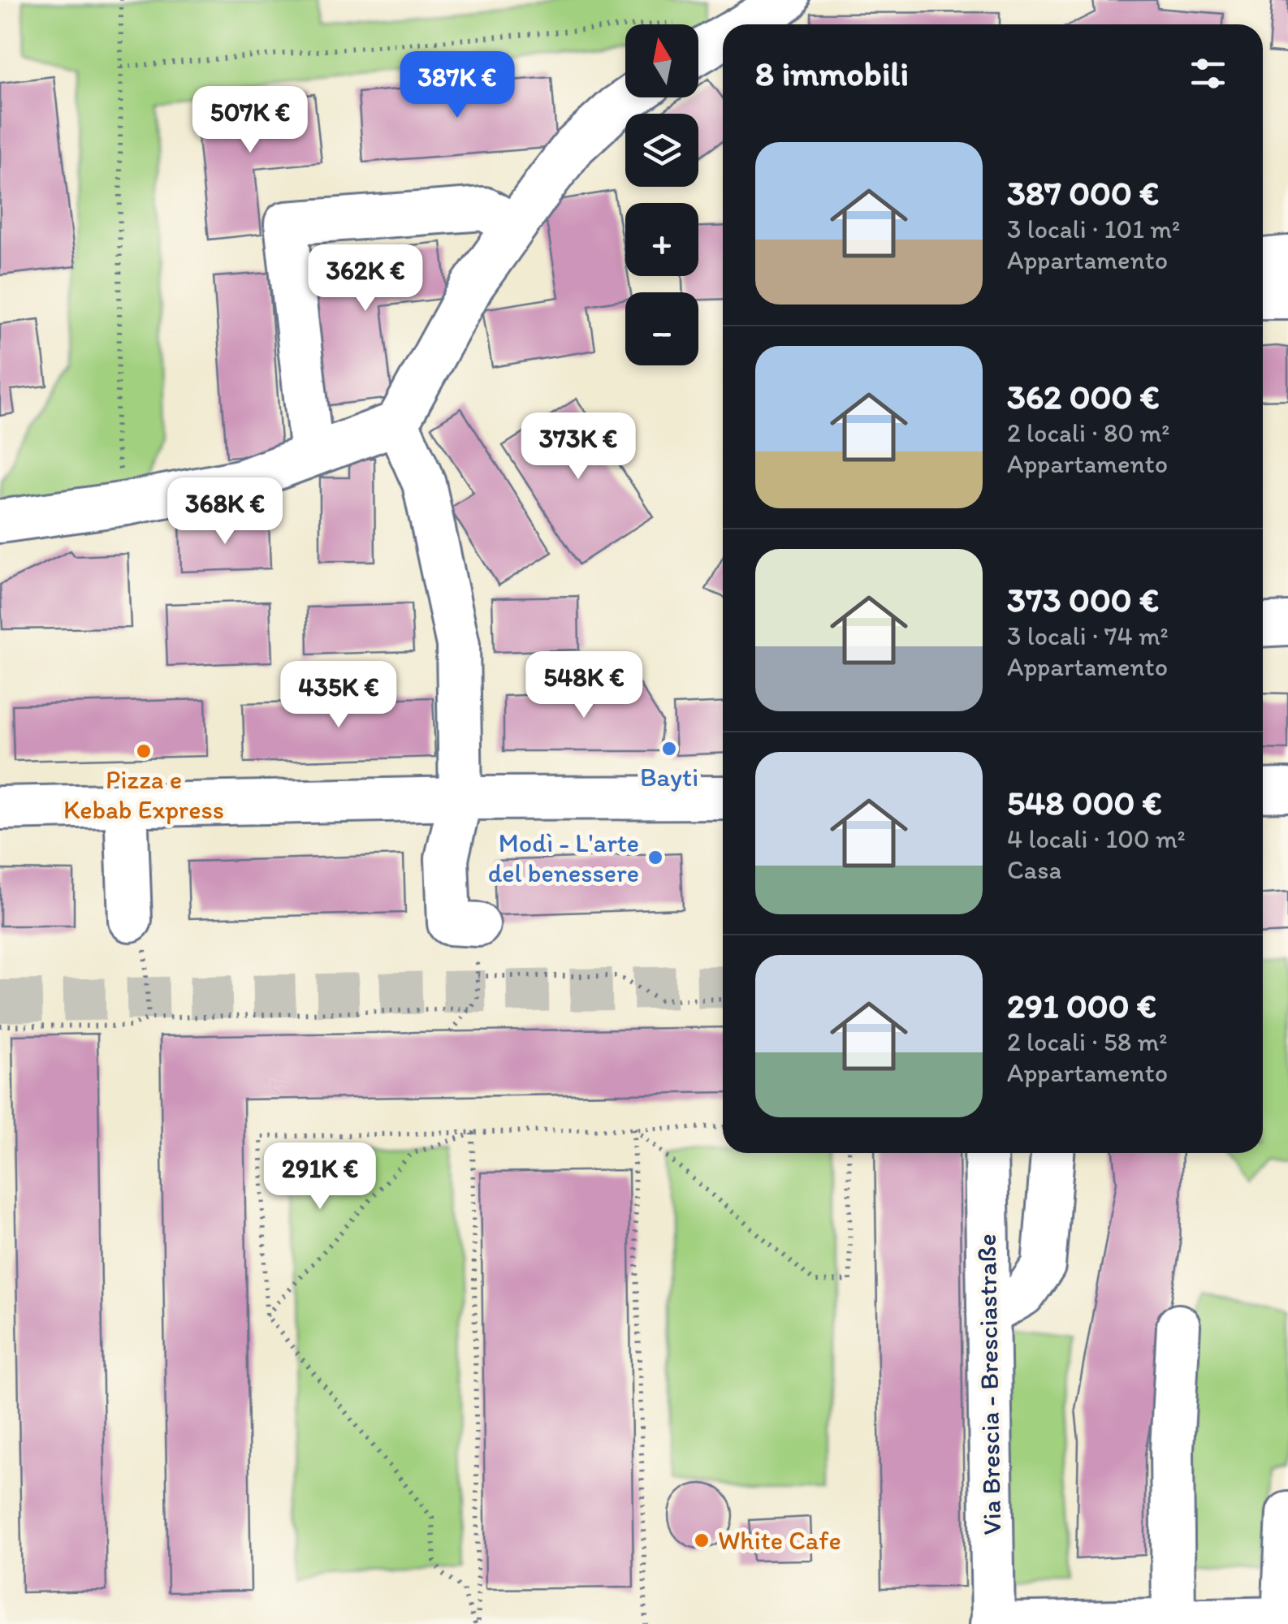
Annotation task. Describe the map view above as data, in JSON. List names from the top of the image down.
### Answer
{
  "streets": {
    "street": ["Via Brescia - Bresciastraße"]
  },
  "places": [
    "Bayti",
    "Pizza e Kebab Express",
    "Modì - L'arte del benessere",
    "White Cafe"
  ],
  "north": "top",
  "page": {
    "map_buttons": ["+", "−"],
    "heading": "8 immobili",
    "price": [
      "387K €",
      "507K €",
      "362K €",
      "373K €",
      "368K €",
      "548K €",
      "435K €",
      "291K €"
    ],
    "list": [
      {
        "name": "387 000 €",
        "note": "3 locali · 101 m² · Appartamento"
      },
      {
        "name": "362 000 €",
        "note": "2 locali · 80 m² · Appartamento"
      },
      {
        "name": "373 000 €",
        "note": "3 locali · 74 m² · Appartamento"
      },
      {
        "name": "548 000 €",
        "note": "4 locali · 100 m² · Casa"
      },
      {
        "name": "291 000 €",
        "note": "2 locali · 58 m² · Appartamento"
      }
    ]
  }
}
